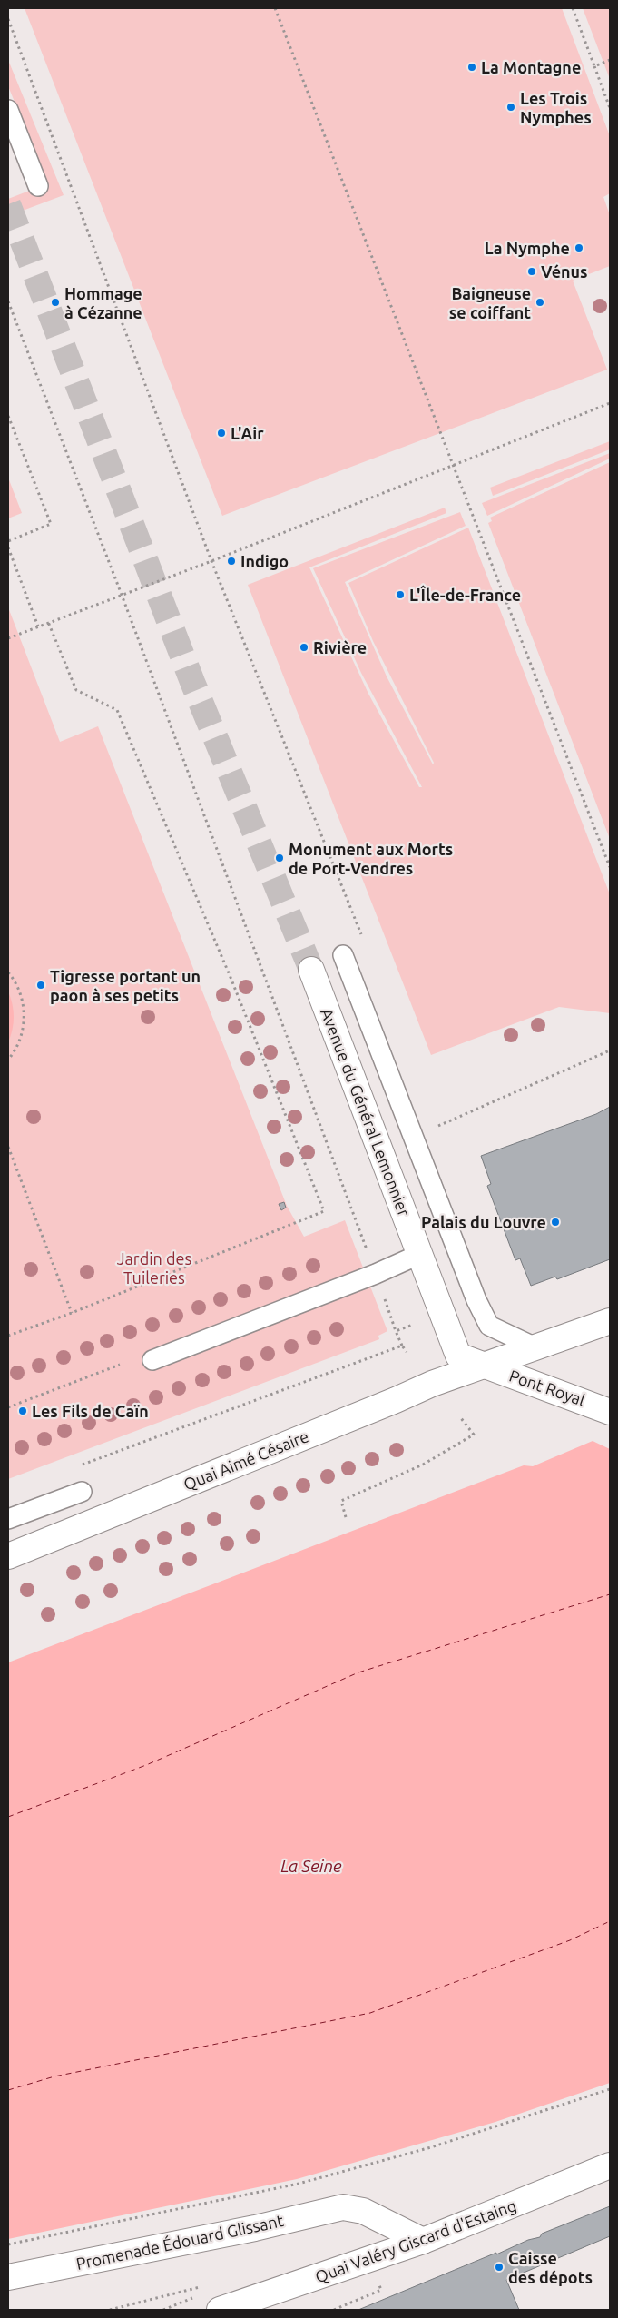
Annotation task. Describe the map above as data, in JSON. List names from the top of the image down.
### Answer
{
  "streets": {
    "main road": [
      "Avenue du Général Lemonnier",
      "Pont Royal",
      "Quai Aimé Césaire",
      "Quai Valéry Giscard d'Estaing",
      "Promenade Édouard Glissant"
    ]
  },
  "crossings": [
    ["Avenue du Général Lemonnier", "Pont Royal"],
    ["Avenue du Général Lemonnier", "Quai Aimé Césaire"],
    ["Pont Royal", "Quai Aimé Césaire"],
    ["Quai Valéry Giscard d'Estaing", "Promenade Édouard Glissant"]
  ],
  "water": ["La Seine"],
  "parks": ["Jardin des Tuileries"],
  "places": [
    "La Montagne",
    "Les Trois Nymphes",
    "La Nymphe",
    "Vénus",
    "Hommage à Cézanne",
    "Baigneuse se coiffant",
    "L'Air",
    "Indigo",
    "L'Île-de-France",
    "Rivière",
    "Monument aux Morts de Port-Vendres",
    "Tigresse portant un paon à ses petits",
    "Palais du Louvre",
    "Les Fils de Caïn",
    "Caisse des dépots"
  ]
}
